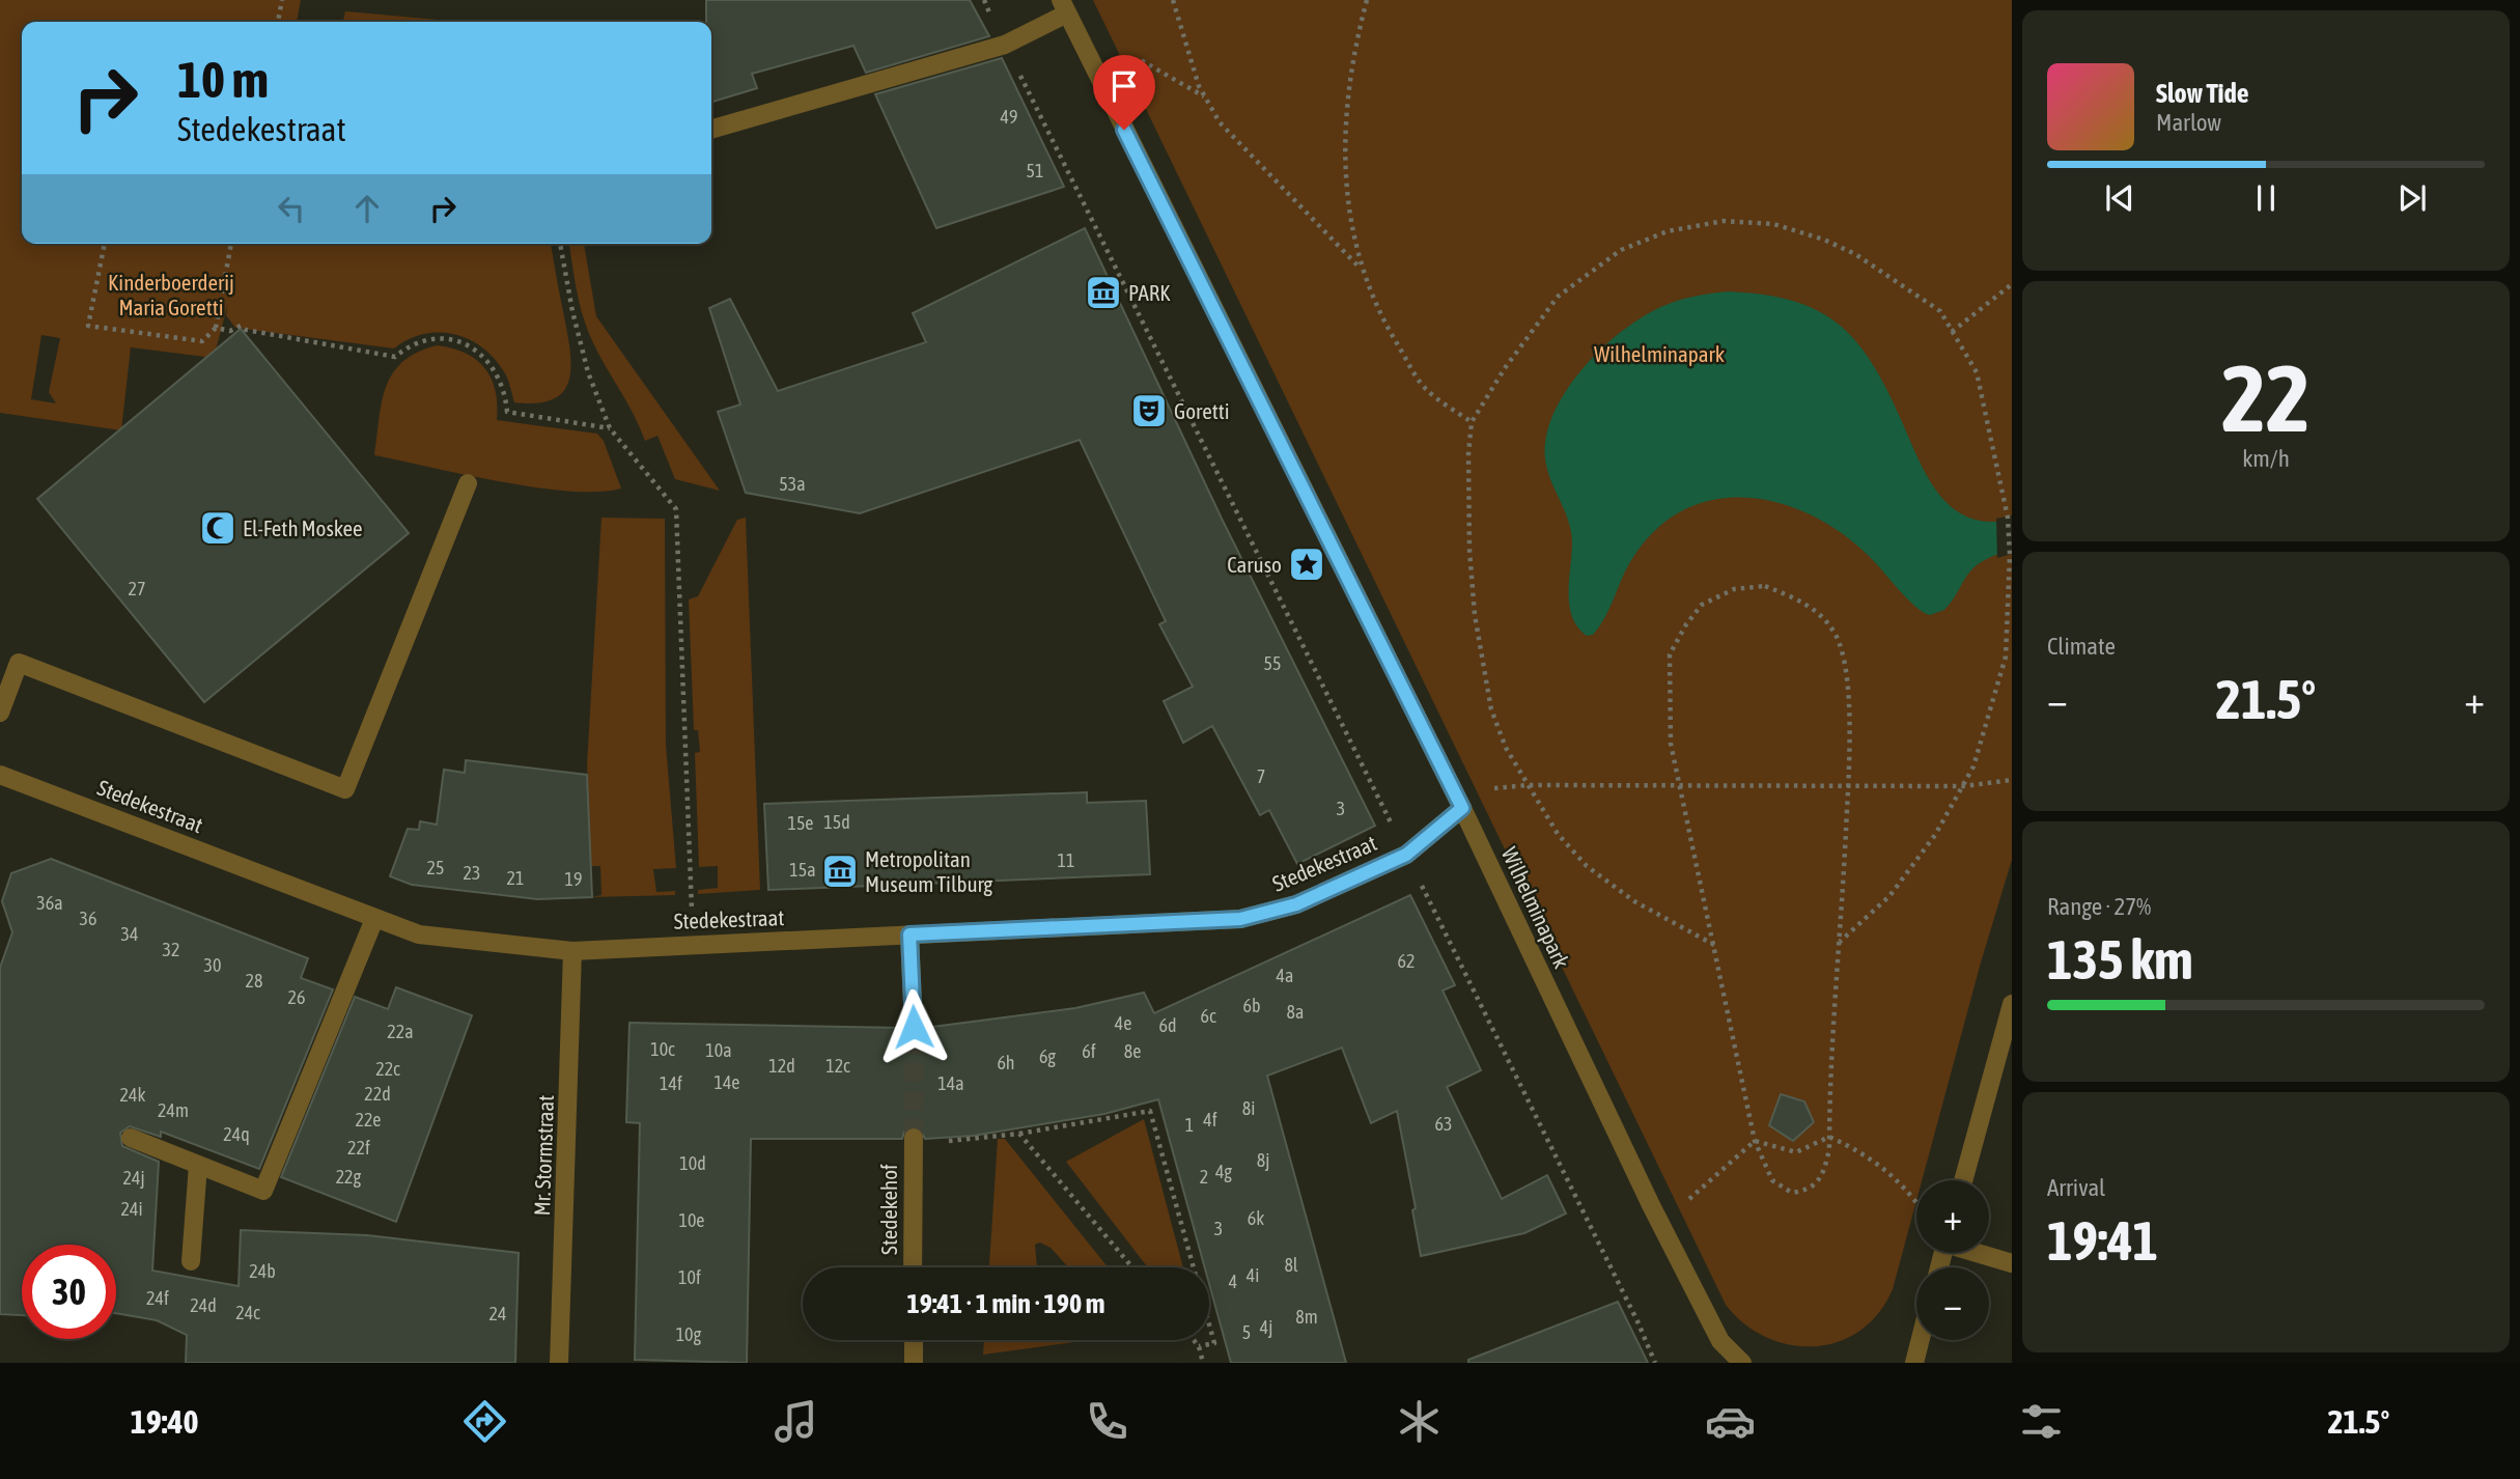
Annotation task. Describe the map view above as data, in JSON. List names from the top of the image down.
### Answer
{
  "streets": {
    "street": [
      "Stedekestraat",
      "Wilhelminapark",
      "Mr. Stormstraat",
      "Stedekehof"
    ]
  },
  "crossings": [
    ["Stedekestraat", "Wilhelminapark"],
    ["Stedekestraat", "Mr. Stormstraat"]
  ],
  "parks": ["Kinderboerderij Maria Goretti", "Wilhelminapark"],
  "places": {
    "museum": ["PARK", "Metropolitan Museum Tilburg"],
    "theatre": ["Goretti"],
    "mosque": ["El-Feth Moskee"],
    "place": ["Caruso"]
  },
  "house_numbers": [
    "49",
    "51",
    "53a",
    "27",
    "55",
    "7",
    "3",
    "15d",
    "15e",
    "11",
    "25",
    "15a",
    "23",
    "21",
    "19",
    "36a",
    "36",
    "34",
    "32",
    "62",
    "30",
    "4a",
    "28",
    "26",
    "6b",
    "8a",
    "6c",
    "4e",
    "6d",
    "22a",
    "10c",
    "10a",
    "6f",
    "8e",
    "6g",
    "6h",
    "12d",
    "12c",
    "22c",
    "14e",
    "14f",
    "14a",
    "22d",
    "24k",
    "8i",
    "24m",
    "22e",
    "4f",
    "63",
    "1",
    "24q",
    "22f",
    "8j",
    "10d",
    "4g",
    "22g",
    "2",
    "24j",
    "24i",
    "6k",
    "10e",
    "3",
    "8l",
    "24b",
    "4i",
    "10f",
    "4",
    "24f",
    "24d",
    "24c",
    "24",
    "8m",
    "4j",
    "5",
    "10g"
  ],
  "page": {
    "turn": ["10 m", "Stedekestraat"],
    "song": ["Slow Tide", "Marlow"],
    "tile": [
      ["22", "km/h"],
      "Climate",
      ["Range · 27%", "135 km"],
      ["Arrival", "19:41"]
    ],
    "heat": ["−", "21.5°", "+"],
    "map_buttons": ["+", "−"],
    "limit": "30",
    "trip": "19:41 · 1 min · 190 m",
    "tabs": ["19:40", "21.5°"]
  }
}
